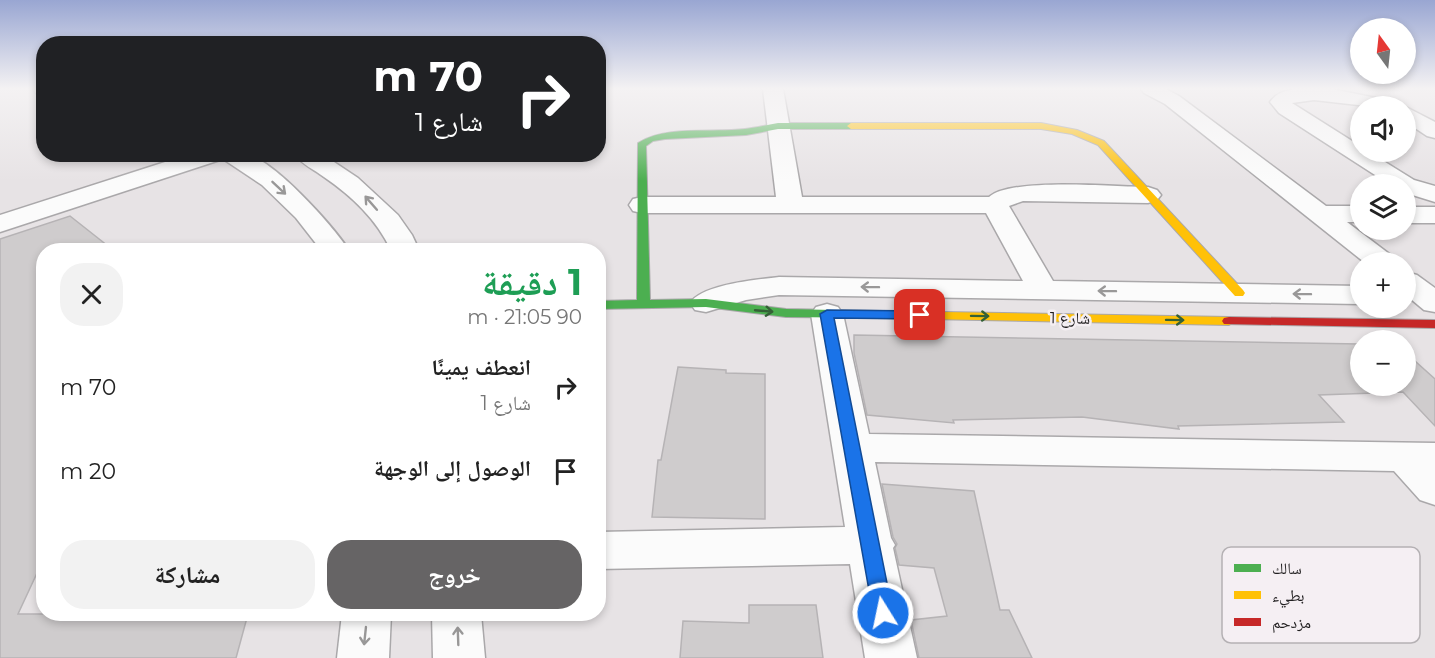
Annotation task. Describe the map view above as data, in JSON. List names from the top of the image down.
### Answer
{
  "streets": {
    "street": ["شارع 1"]
  },
  "legend": ["سالك", "بطيء", "مزدحم"],
  "north": "top",
  "page": {
    "map_buttons": ["+", "−"],
    "turn": ["70 m", "شارع 1"],
    "heading": ["1 دقيقة", "90 m · 21:05"],
    "list": [
      {
        "name": "انعطف يمينًا",
        "note": "شارع 1",
        "value": "70 m"
      },
      {
        "name": "الوصول إلى الوجهة",
        "value": "20 m"
      }
    ],
    "buttons": ["خروج", "مشاركة"]
  }
}
